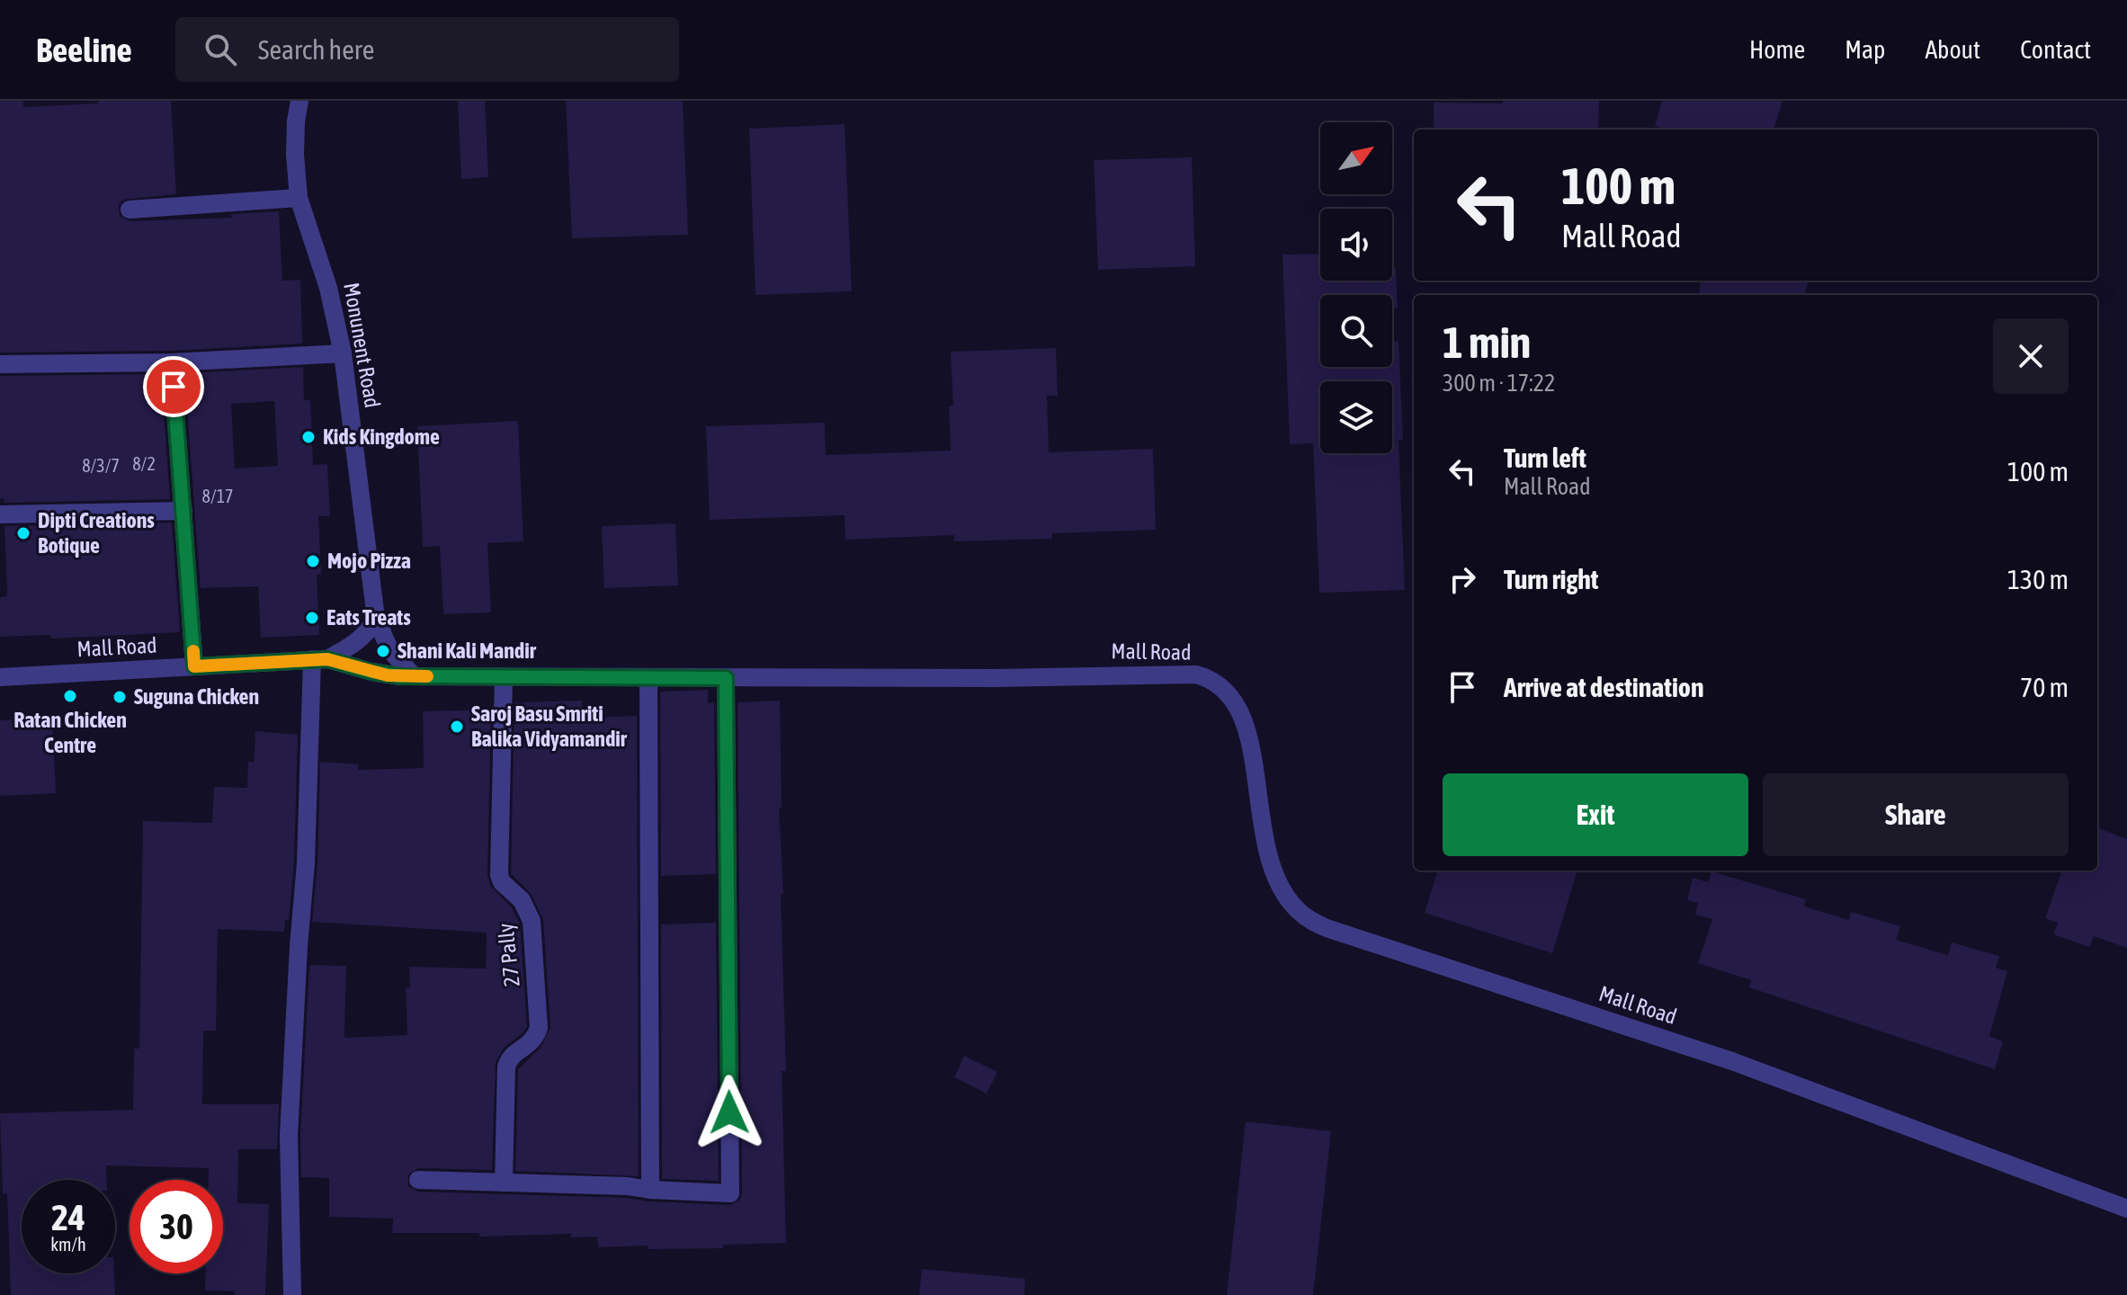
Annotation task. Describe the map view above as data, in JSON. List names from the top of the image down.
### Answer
{
  "streets": {
    "street": ["Monunent Road", "Mall Road", "27 Pally"]
  },
  "crossings": [
    ["Monunent Road", "Mall Road"],
    ["Mall Road", "27 Pally"]
  ],
  "places": [
    "Kids Kingdome",
    "Dipti Creations Botique",
    "Mojo Pizza",
    "Eats Treats",
    "Shani Kali Mandir",
    "Ratan Chicken Centre",
    "Suguna Chicken",
    "Saroj Basu Smriti Balika Vidyamandir"
  ],
  "house_numbers": ["8/2", "8/3/7", "8/17"],
  "north": "top right",
  "page": {
    "header": "Beeline",
    "search": "Search here",
    "nav": [
      "Home",
      "Map",
      "About",
      "Contact"
    ],
    "turn": ["100 m", "Mall Road"],
    "heading": ["1 min", "300 m · 17:22"],
    "list": [
      {
        "name": "Turn left",
        "note": "Mall Road",
        "value": "100 m"
      },
      {
        "name": "Turn right",
        "value": "130 m"
      },
      {
        "name": "Arrive at destination",
        "value": "70 m"
      }
    ],
    "buttons": ["Exit", "Share"],
    "speed": "24 km/h",
    "limit": "30"
  }
}
